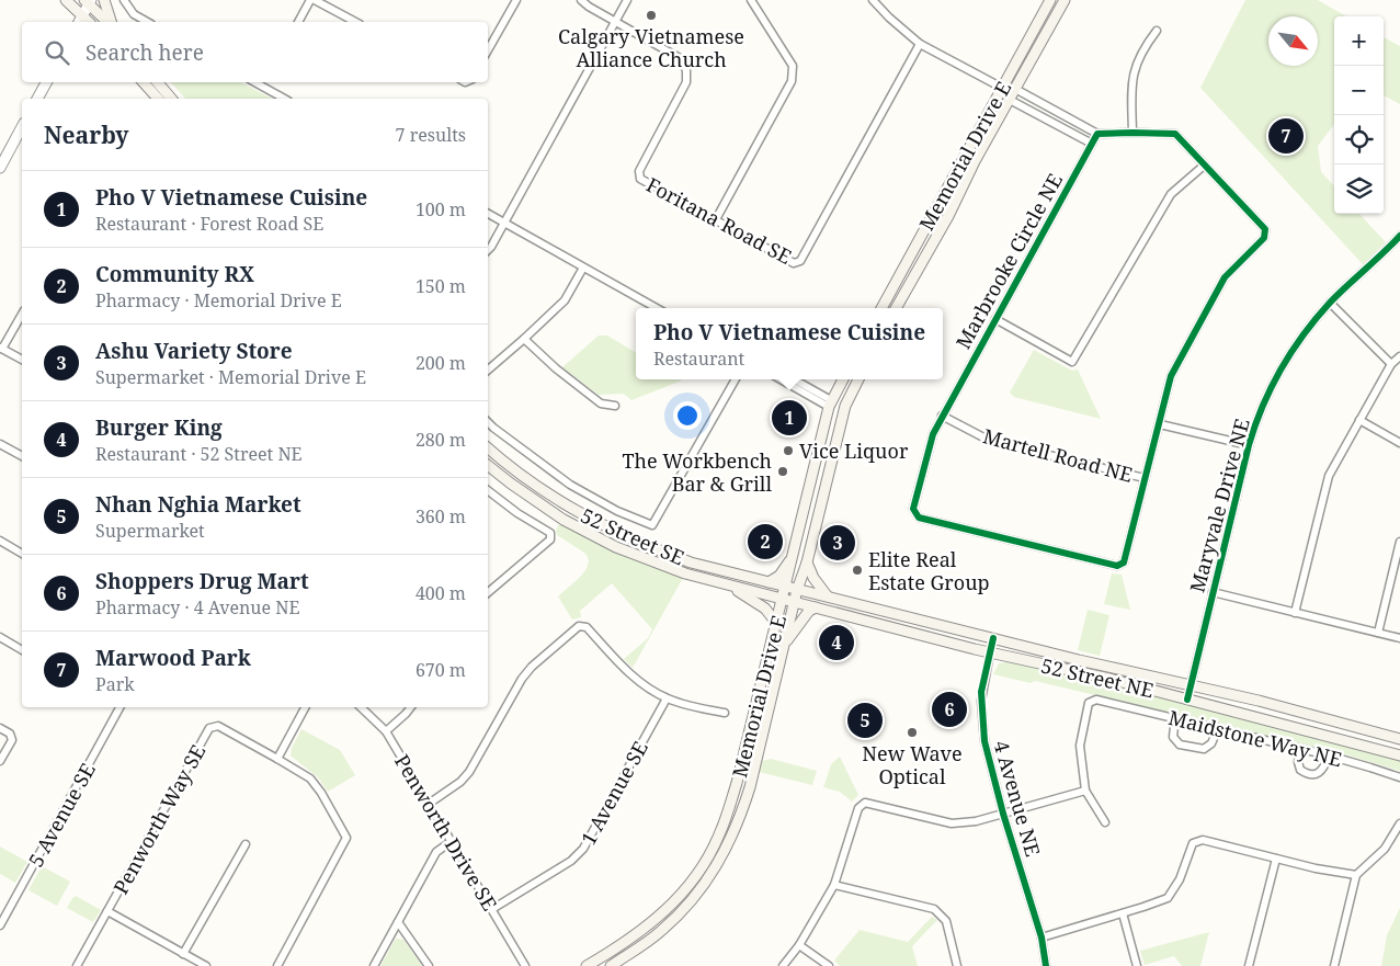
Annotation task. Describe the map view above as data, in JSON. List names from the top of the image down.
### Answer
{
  "streets": {
    "main road": ["Memorial Drive E", "52 Street SE", "52 Street NE"],
    "street": [
      "Foritana Road SE",
      "Marbrooke Circle NE",
      "Martell Road NE",
      "Maryvale Drive NE",
      "Maidstone Way NE",
      "1 Avenue SE",
      "4 Avenue NE",
      "5 Avenue SE",
      "Penworth Way SE",
      "Penworth Drive SE"
    ]
  },
  "crossings": [
    ["Memorial Drive E", "52 Street SE"],
    ["Memorial Drive E", "52 Street NE"],
    ["Marbrooke Circle NE", "Martell Road NE"],
    ["Maryvale Drive NE", "52 Street NE"],
    ["52 Street SE", "52 Street NE"],
    ["52 Street NE", "4 Avenue NE"],
    ["1 Avenue SE", "Penworth Drive SE"]
  ],
  "places": [
    "Calgary Vietnamese Alliance Church",
    "Vice Liquor",
    "The Workbench Bar & Grill",
    "Elite Real Estate Group",
    "New Wave Optical"
  ],
  "north": "bottom right",
  "page": {
    "map_buttons": ["+", "−"],
    "search": "Search here",
    "heading": ["Nearby", "7 results"],
    "pins": [
      "7",
      "1",
      "2",
      "3",
      "4",
      "6",
      "5"
    ],
    "list": [
      {
        "mark": "1",
        "name": "Pho V Vietnamese Cuisine",
        "note": "Restaurant · Forest Road SE",
        "value": "100 m"
      },
      {
        "mark": "2",
        "name": "Community RX",
        "note": "Pharmacy · Memorial Drive E",
        "value": "150 m"
      },
      {
        "mark": "3",
        "name": "Ashu Variety Store",
        "note": "Supermarket · Memorial Drive E",
        "value": "200 m"
      },
      {
        "mark": "4",
        "name": "Burger King",
        "note": "Restaurant · 52 Street NE",
        "value": "280 m"
      },
      {
        "mark": "5",
        "name": "Nhan Nghia Market",
        "note": "Supermarket",
        "value": "360 m"
      },
      {
        "mark": "6",
        "name": "Shoppers Drug Mart",
        "note": "Pharmacy · 4 Avenue NE",
        "value": "400 m"
      },
      {
        "mark": "7",
        "name": "Marwood Park",
        "note": "Park",
        "value": "670 m"
      }
    ],
    "popup": ["Pho V Vietnamese Cuisine", "Restaurant"]
  }
}
